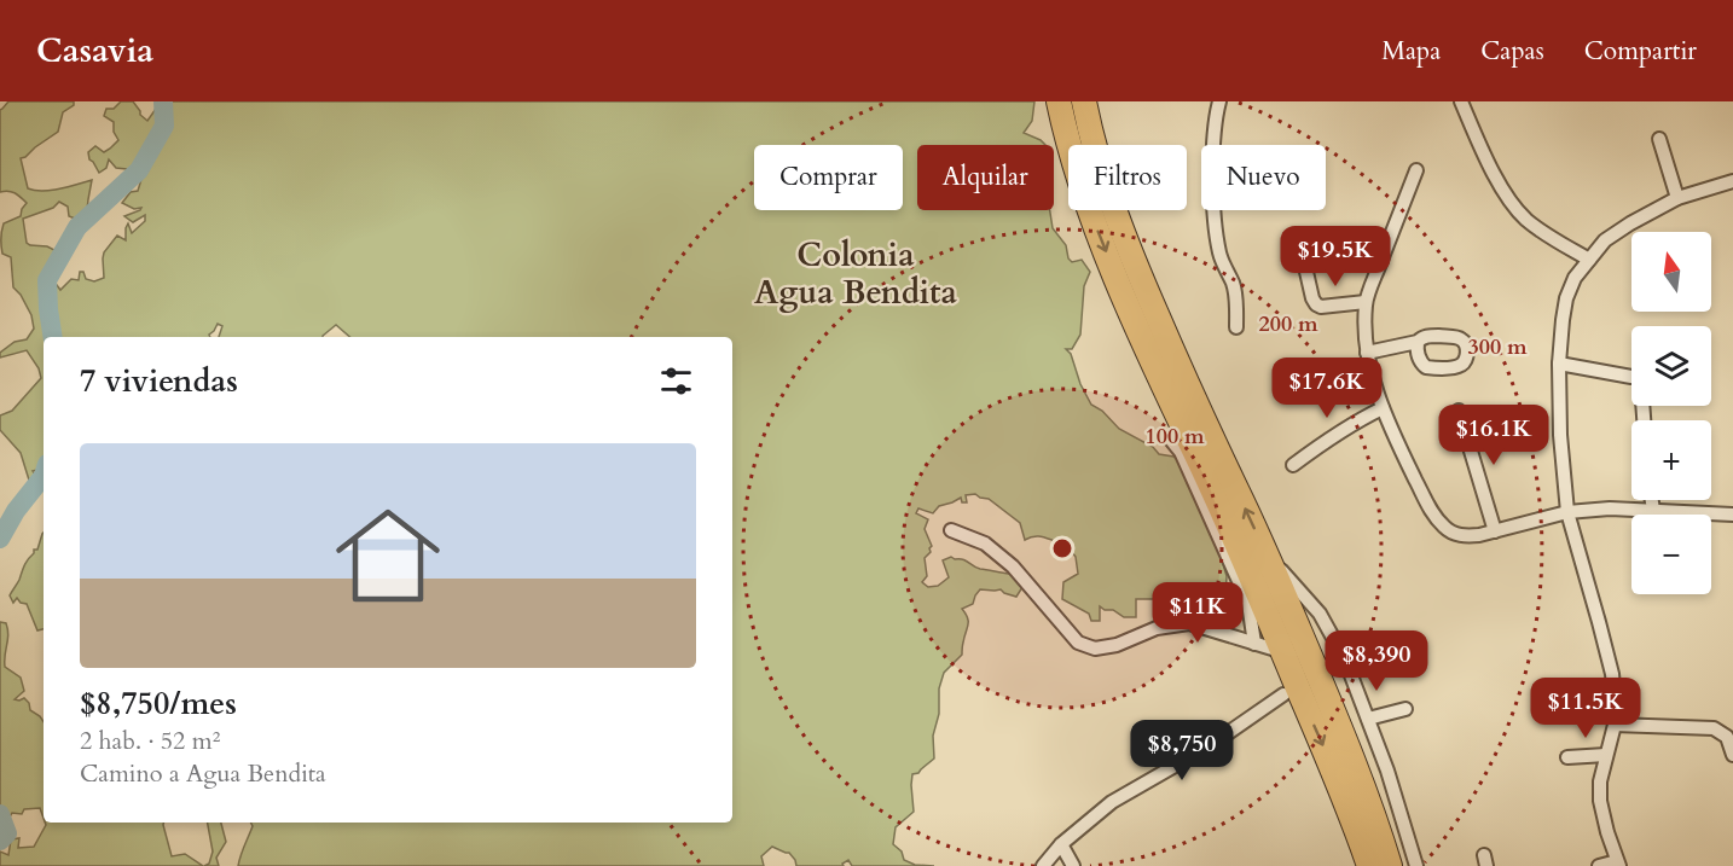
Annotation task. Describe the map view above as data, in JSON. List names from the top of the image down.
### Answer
{
  "districts": ["Colonia Agua Bendita"],
  "north": "top",
  "page": {
    "header": "Casavia",
    "nav": ["Mapa", "Capas", "Compartir"],
    "chip": [
      "Comprar",
      "Alquilar",
      "Filtros",
      "Nuevo"
    ],
    "price": [
      "$19.5K",
      "$17.6K",
      "$16.1K",
      "$11K",
      "$8,390",
      "$11.5K",
      "$8,750"
    ],
    "map_buttons": ["+", "−"],
    "heading": "7 viviendas",
    "list": [
      {
        "name": "$8,750/mes",
        "note": "2 hab. · 52 m² · Camino a Agua Bendita"
      }
    ]
  },
  "rings": ["200 m", "300 m", "100 m"]
}
